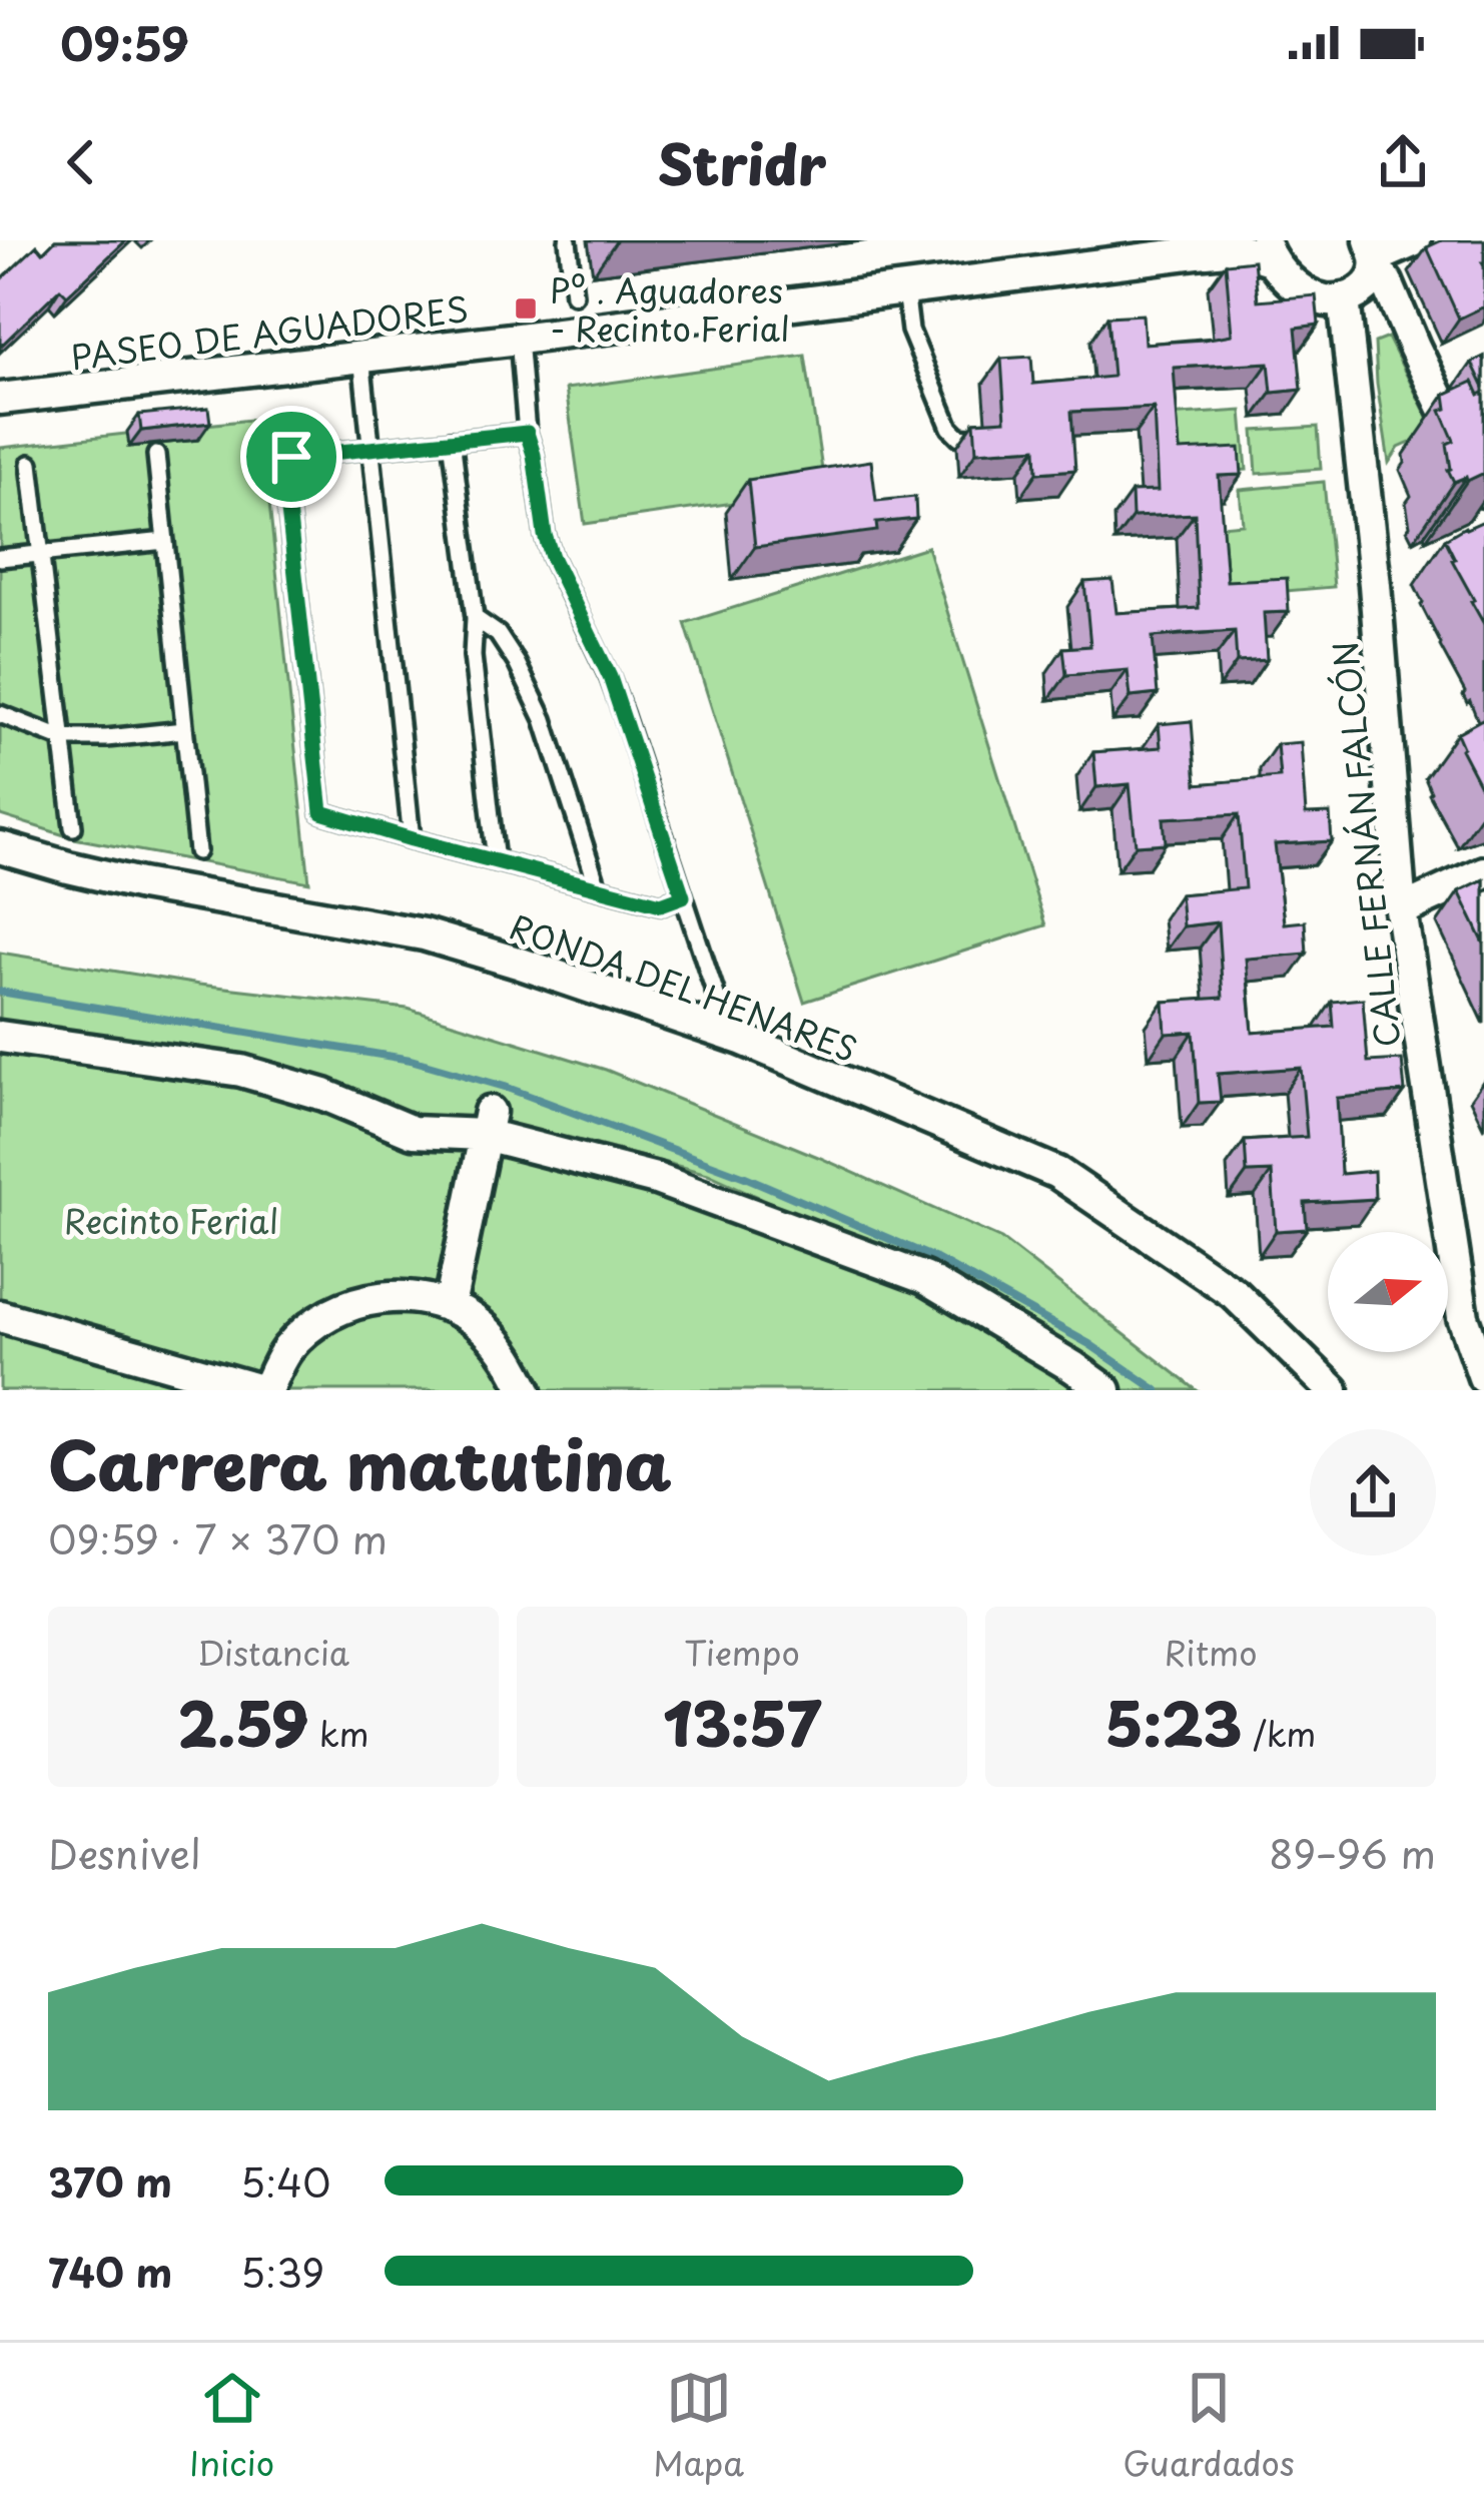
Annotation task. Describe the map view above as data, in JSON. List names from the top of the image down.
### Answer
{
  "streets": {
    "street": ["PASEO DE AGUADORES", "CALLE FERNÁN FALCÓN", "RONDA DEL HENARES"]
  },
  "parks": ["Recinto Ferial"],
  "places": {
    "transit": ["Pº . Aguadores - Recinto Ferial"]
  },
  "north": "right",
  "page": {
    "status": "09:59",
    "header": "Stridr",
    "heading": ["Carrera matutina", "09:59 · 7 × 370 m"],
    "stats": [
      ["Distancia", "2.59 km"],
      ["Tiempo", "13:57"],
      ["Ritmo", "5:23 /km"]
    ],
    "chart": ["Desnivel", "89–96 m"],
    "list": [
      {
        "name": "370 m",
        "note": "5:40"
      },
      {
        "name": "740 m",
        "note": "5:39"
      }
    ],
    "tabs": ["Inicio", "Mapa", "Guardados"]
  }
}
